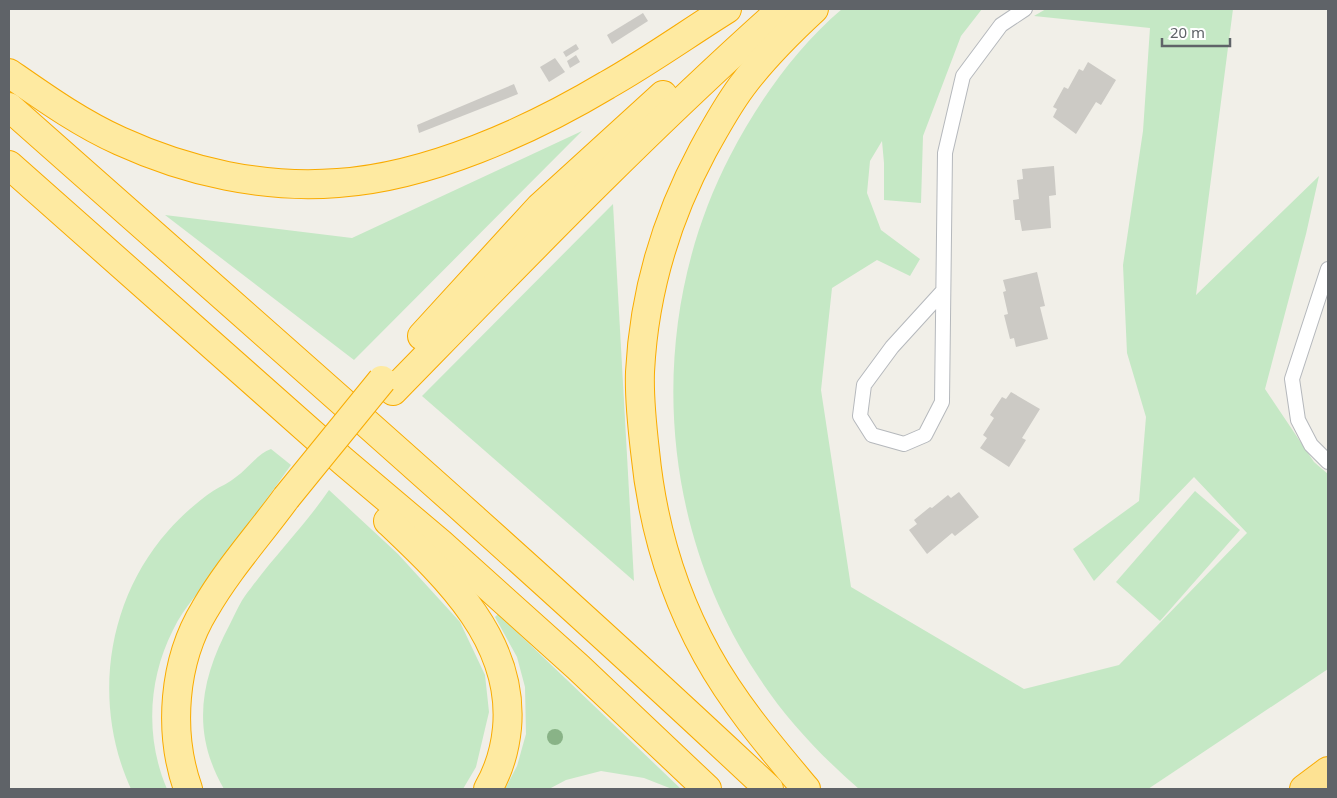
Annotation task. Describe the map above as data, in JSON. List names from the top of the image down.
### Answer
{
  "scale_bar": "20 m"
}
